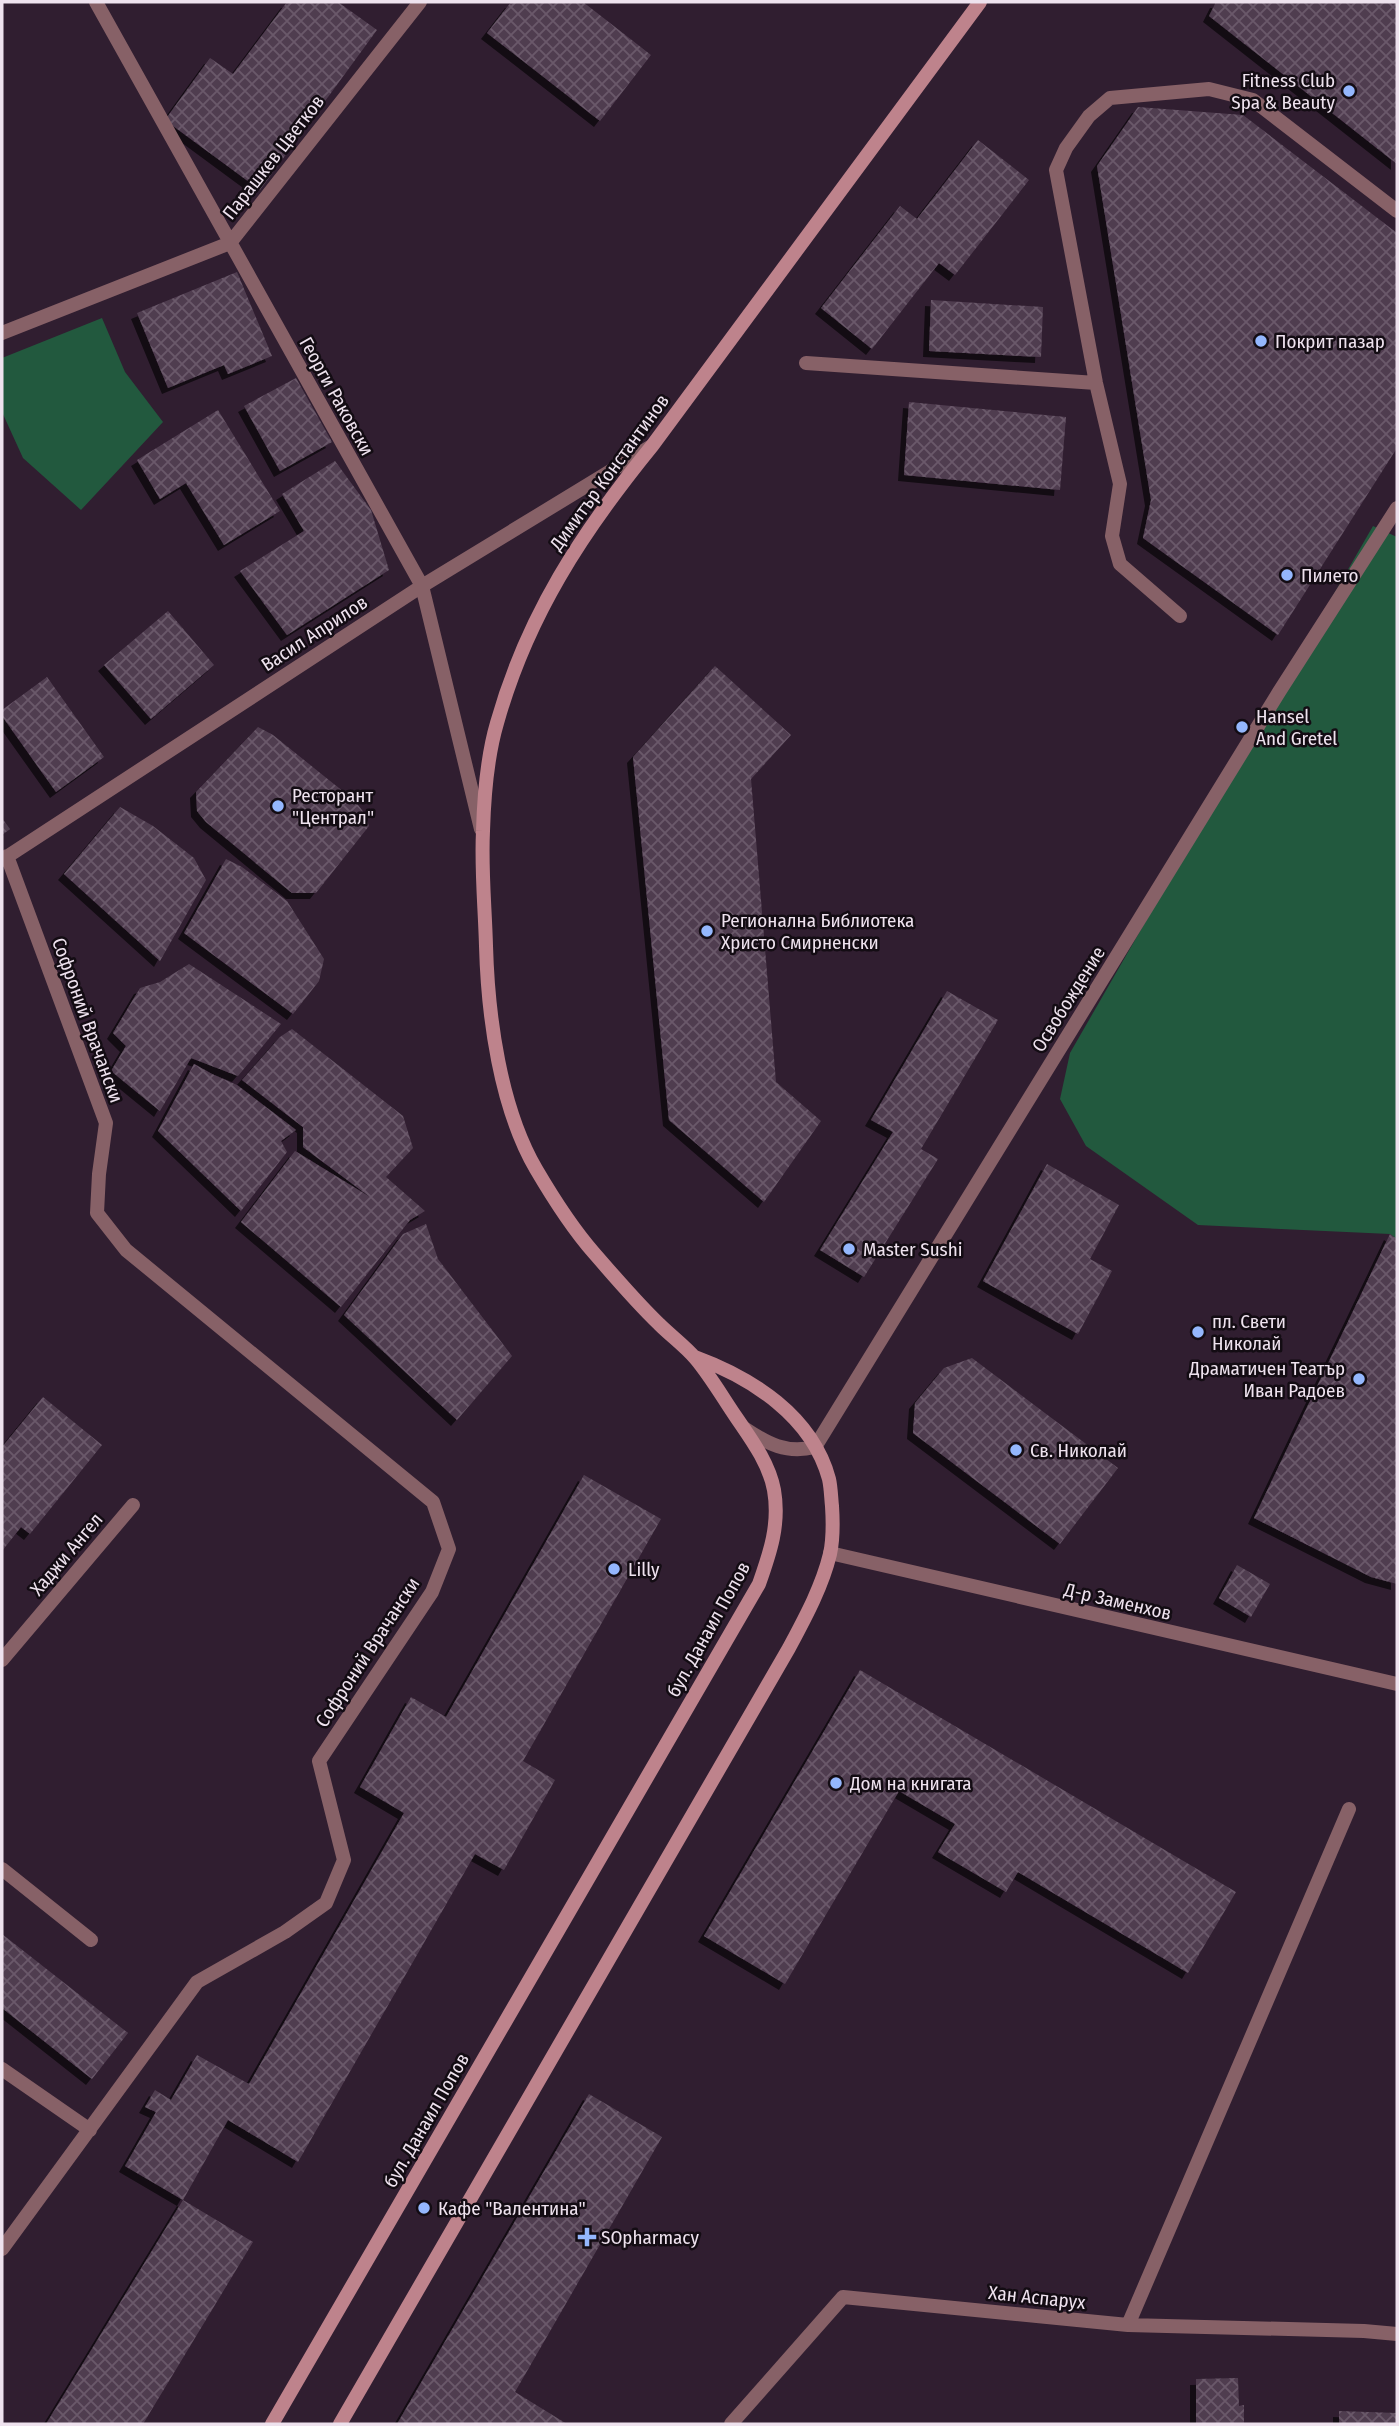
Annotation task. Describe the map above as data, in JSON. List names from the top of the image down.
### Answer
{
  "streets": {
    "street": [
      "Парашкев Цветков",
      "Георги Раковски",
      "Димитър Константинов",
      "Васил Априлов",
      "Освобождение",
      "Софроний Врачански",
      "Хаджи Ангел",
      "Д-р Заменхов",
      "бул. Данаил Попов",
      "Хан Аспарух"
    ]
  },
  "crossings": [
    ["Парашкев Цветков", "Георги Раковски"],
    ["Георги Раковски", "Димитър Константинов"],
    ["Георги Раковски", "Васил Априлов"],
    ["Димитър Константинов", "Васил Априлов"],
    ["Димитър Константинов", "бул. Данаил Попов"],
    ["Васил Априлов", "Софроний Врачански"]
  ],
  "places": {
    "other": [
      "Fitness Club Spa & Beauty",
      "Покрит пазар",
      "Пилето",
      "Hansel And Gretel",
      "Ресторант \"Централ\"",
      "Регионална Библиотека Христо Смирненски",
      "Master Sushi",
      "пл. Свети Николай",
      "Драматичен Театър Иван Радоев",
      "Св. Николай",
      "Lilly",
      "Дом на книгата",
      "Кафе \"Валентина\""
    ],
    "health": ["SOpharmacy"]
  }
}
